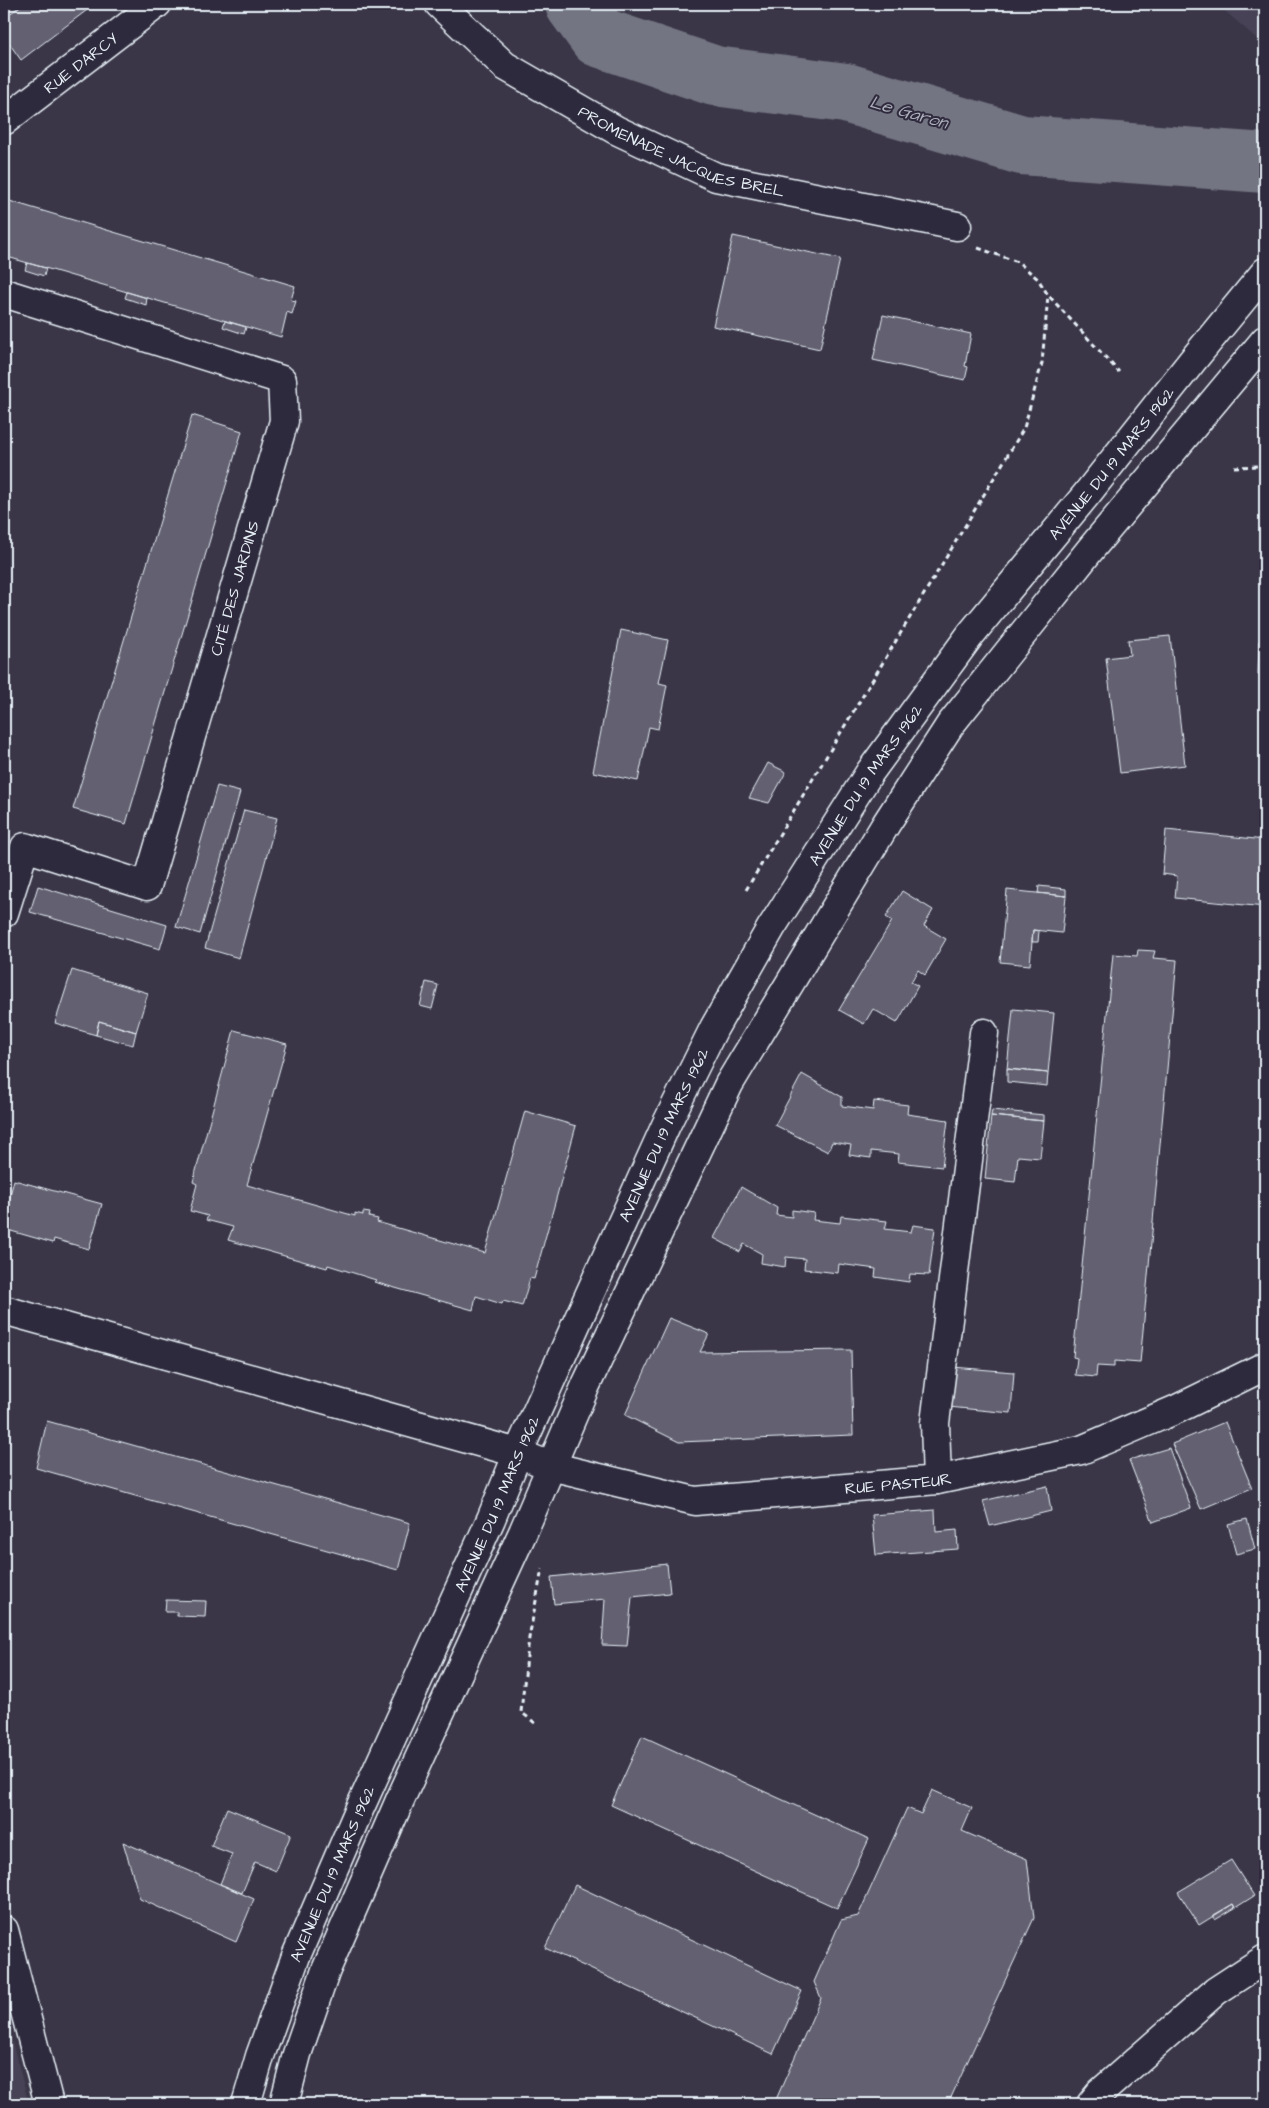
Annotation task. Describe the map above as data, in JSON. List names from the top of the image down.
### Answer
{
  "streets": {
    "main road": [
      "RUE DARCY",
      "PROMENADE JACQUES BREL",
      "AVENUE DU 19 MARS 1962",
      "CITÉ DES JARDINS",
      "RUE PASTEUR"
    ]
  },
  "crossings": [
    ["AVENUE DU 19 MARS 1962", "RUE PASTEUR"]
  ],
  "water": ["Le Garon"]
}
